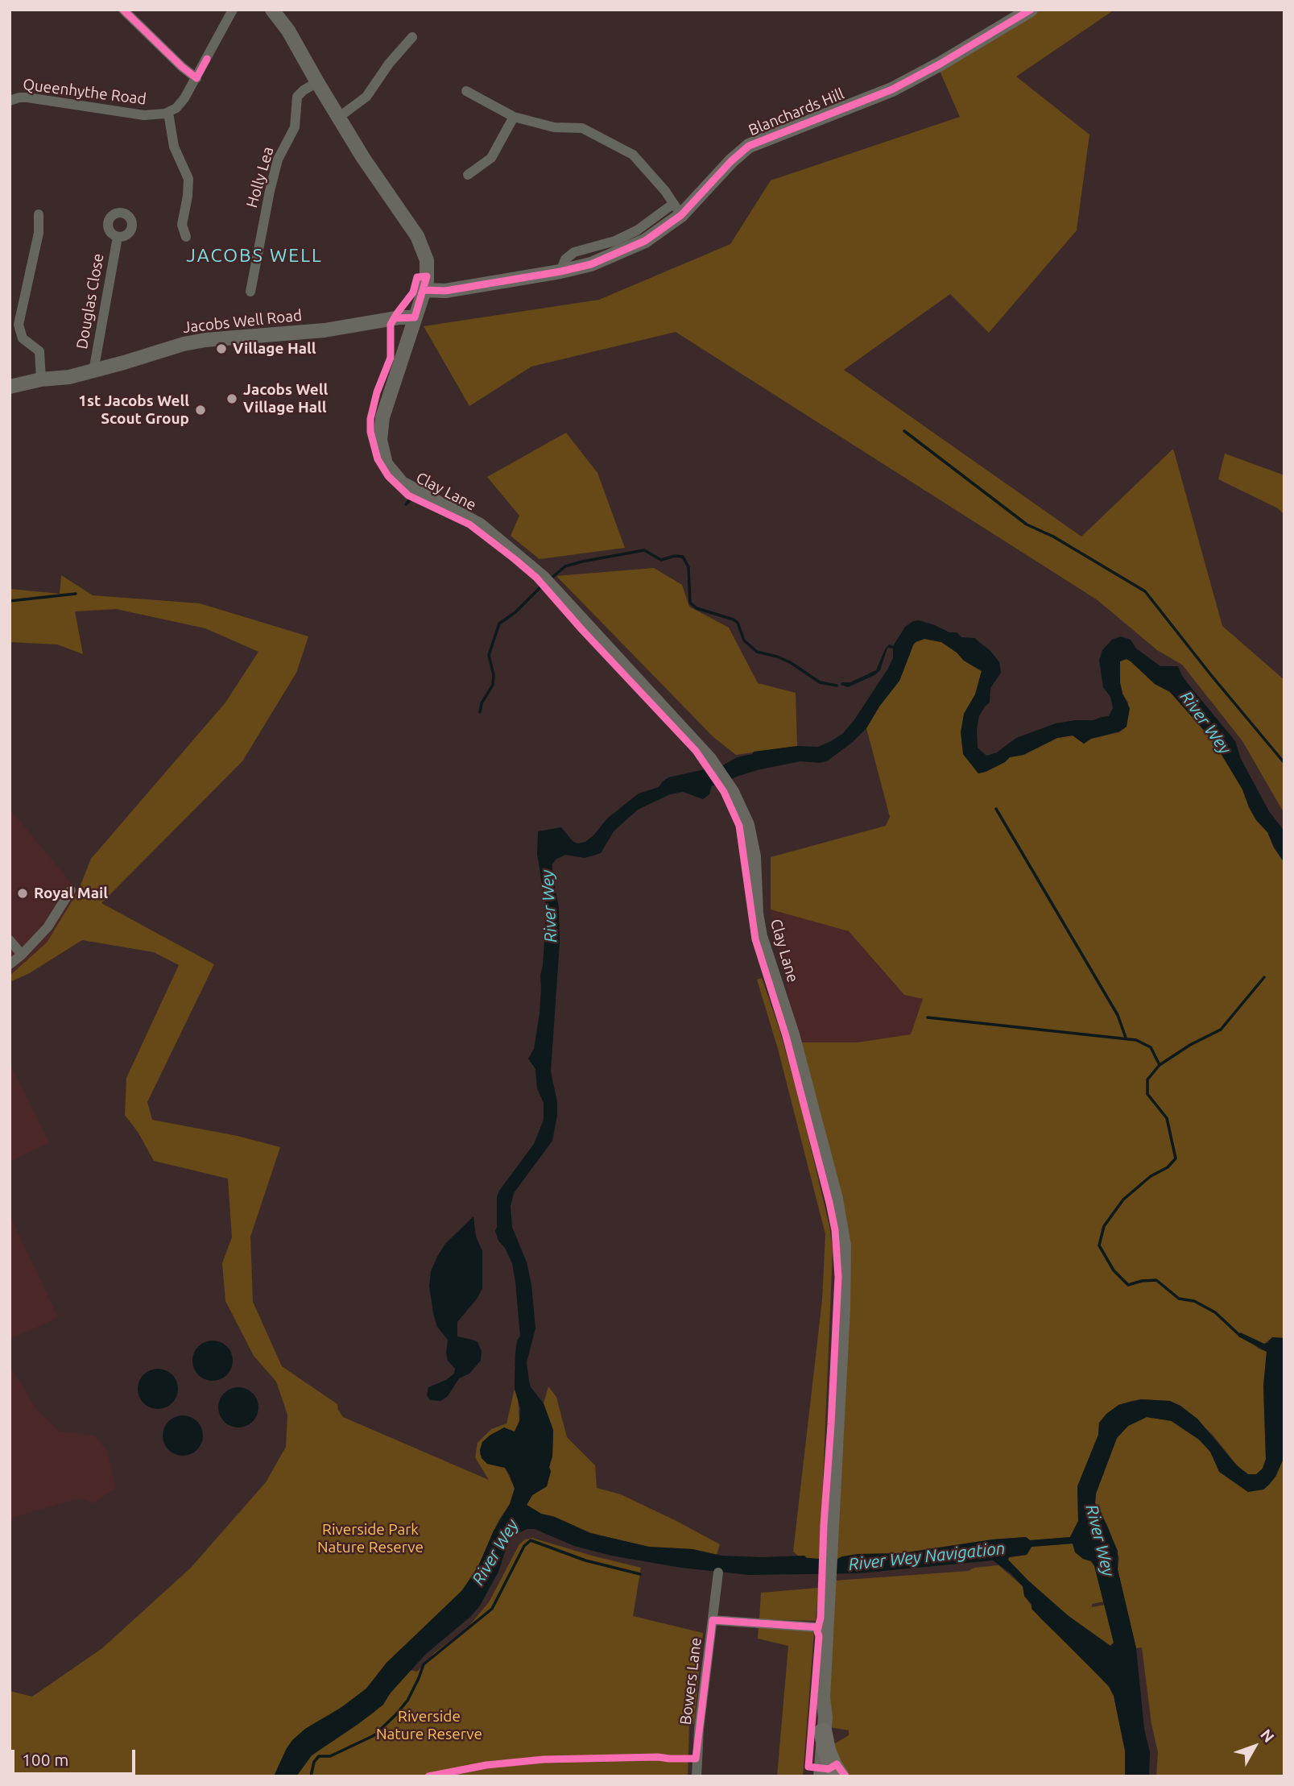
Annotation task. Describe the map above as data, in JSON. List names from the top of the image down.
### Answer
{
  "streets": {
    "street": [
      "Queenhythe Road",
      "Blanchards Hill",
      "Holly Lea",
      "Douglas Close",
      "Jacobs Well Road",
      "Clay Lane",
      "Bowers Lane"
    ]
  },
  "crossings": [
    ["Blanchards Hill", "Clay Lane"],
    ["Holly Lea", "Clay Lane"],
    ["Douglas Close", "Jacobs Well Road"],
    ["Jacobs Well Road", "Clay Lane"],
    ["Clay Lane", "Bowers Lane"]
  ],
  "districts": ["JACOBS WELL"],
  "water": ["River Wey", "River Wey Navigation"],
  "parks": ["Riverside Park Nature Reserve", "Riverside Nature Reserve"],
  "places": [
    "Village Hall",
    "Jacobs Well Village Hall",
    "1st Jacobs Well Scout Group",
    "Royal Mail"
  ],
  "scale_bar": "100 m",
  "north": "top right"
}
